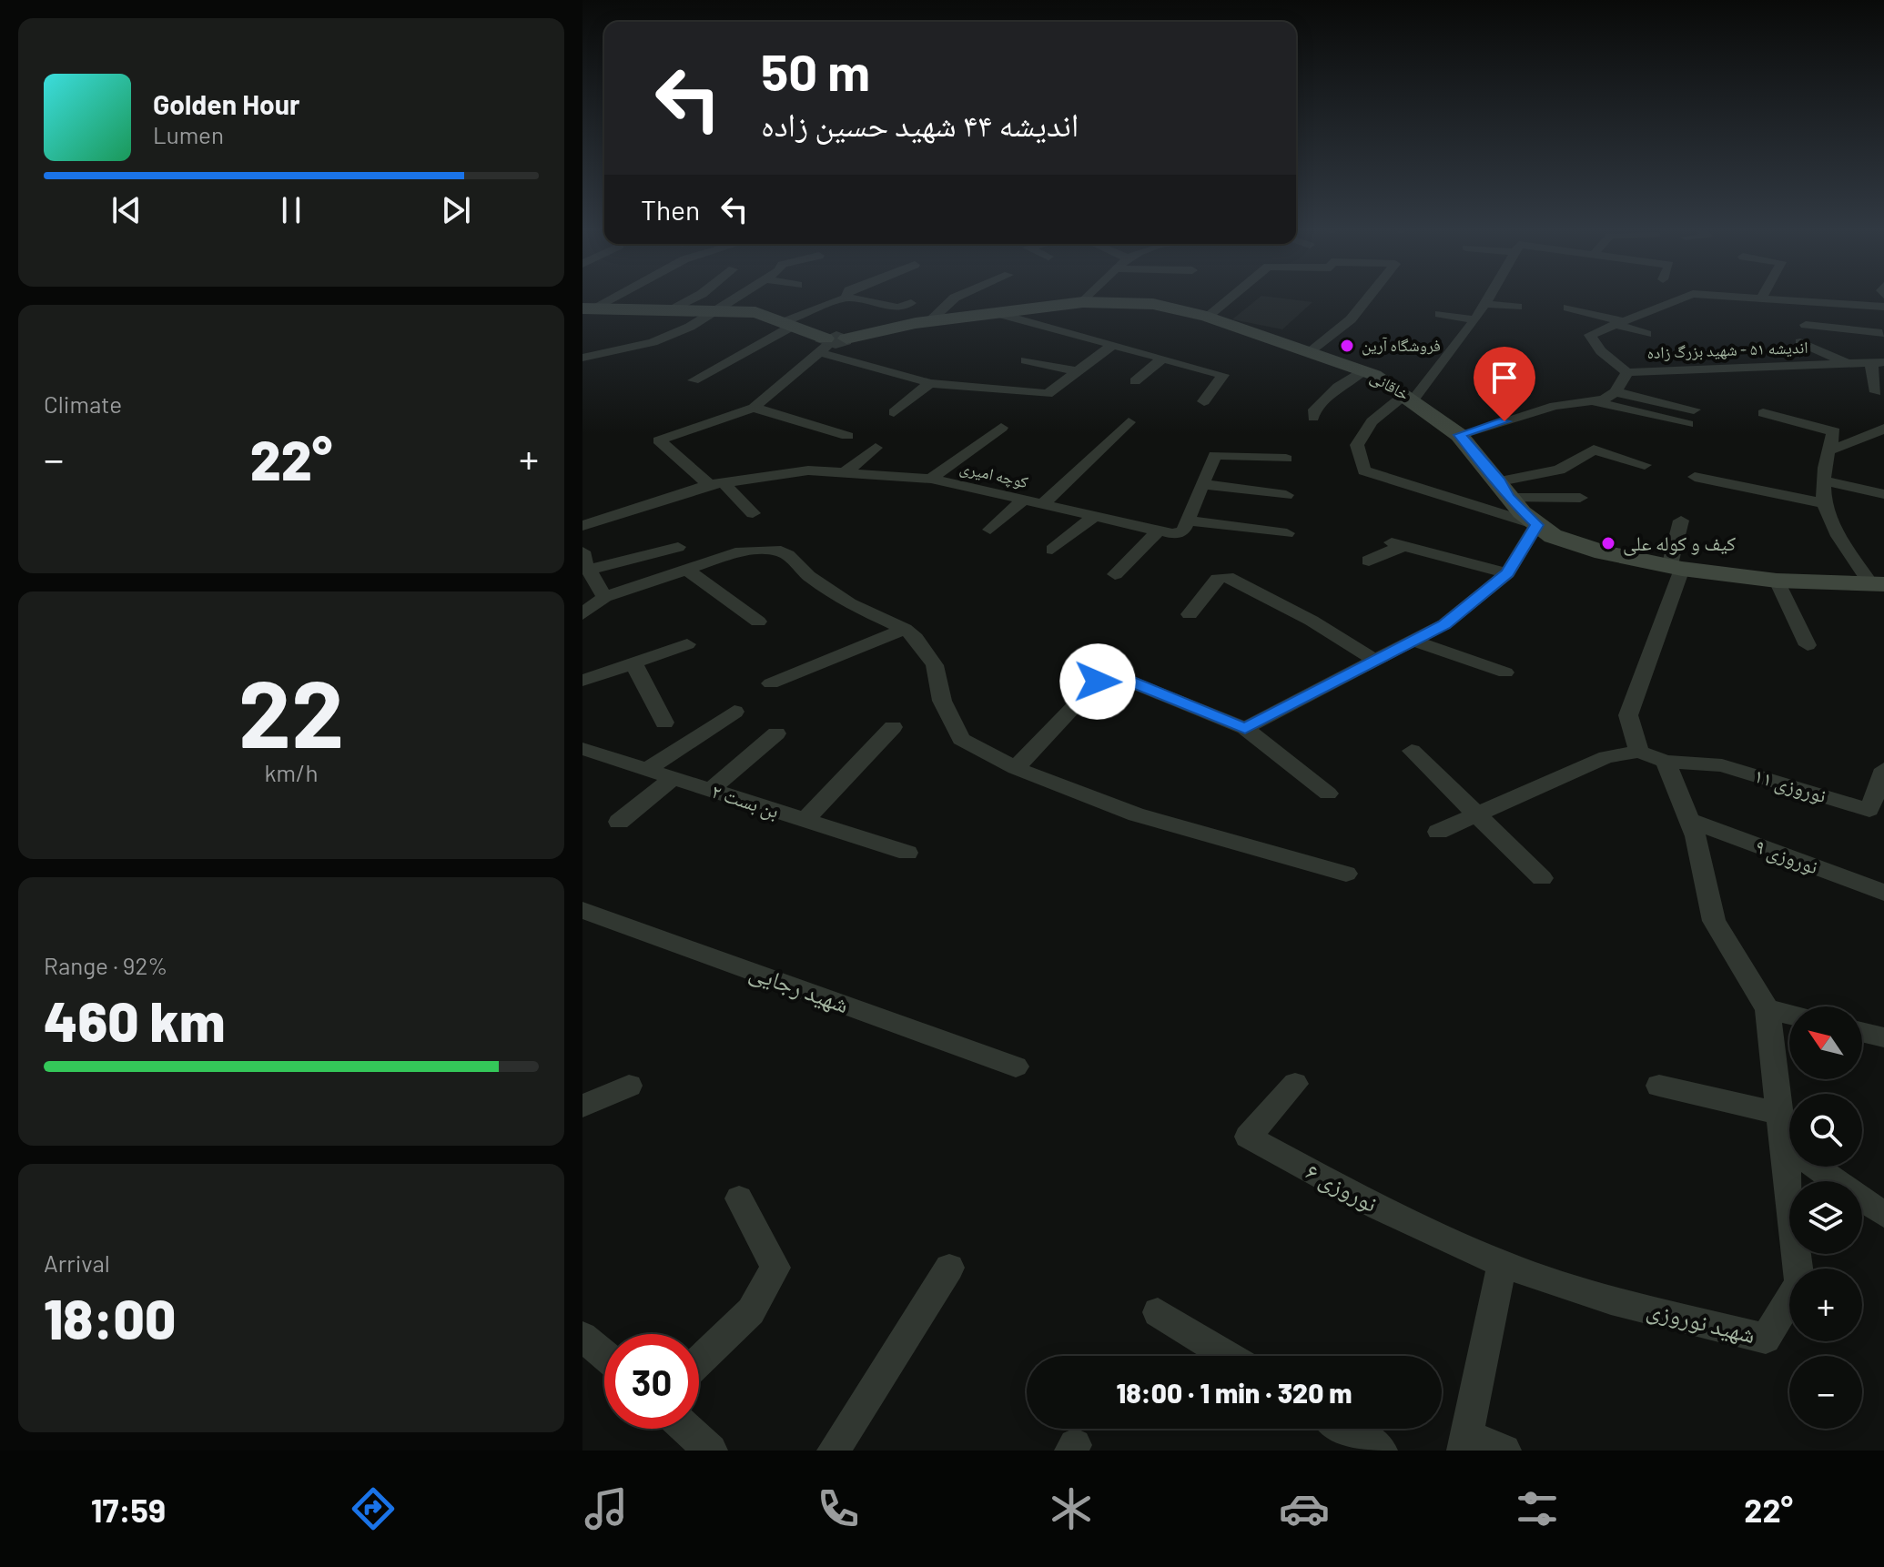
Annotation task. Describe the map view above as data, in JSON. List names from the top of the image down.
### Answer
{
  "streets": {
    "main road": ["خاقانی"],
    "street": [
      "اندیشه ۵۱ - شهید بزرگ زاده",
      "کوچه امیری",
      "نوروزی ۱۱",
      "بن بست ۲",
      "نوروزی ۹",
      "شهید رجایی",
      "نوروزی ۶",
      "شهید نوروزی"
    ]
  },
  "crossings": [
    ["خاقانی", "شهید نوروزی"],
    ["نوروزی ۱۱", "شهید نوروزی"],
    ["نوروزی ۹", "شهید نوروزی"],
    ["نوروزی ۶", "شهید نوروزی"]
  ],
  "places": ["فروشگاه آرین", "کیف و کوله علی"],
  "north": "top left",
  "page": {
    "turn": ["50 m", "اندیشه ۴۴ شهید حسین زاده"],
    "song": ["Golden Hour", "Lumen"],
    "then": "Then",
    "tile": [
      "Climate",
      ["22", "km/h"],
      ["Range · 92%", "460 km"],
      ["Arrival", "18:00"]
    ],
    "heat": ["−", "22°", "+"],
    "map_buttons": ["+", "−"],
    "limit": "30",
    "trip": "18:00 · 1 min · 320 m",
    "tabs": ["17:59", "22°"]
  }
}
